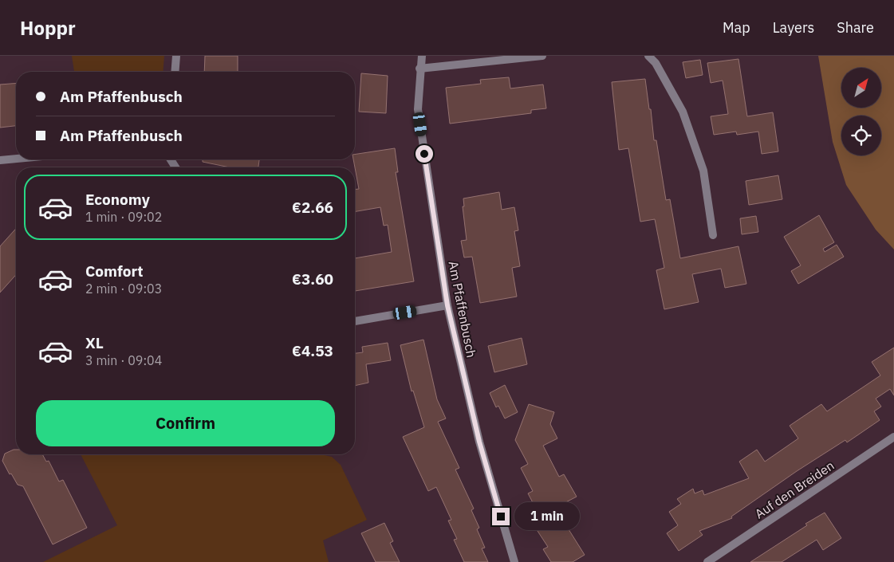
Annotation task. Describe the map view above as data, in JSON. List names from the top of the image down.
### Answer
{
  "streets": {
    "street": ["Am Pfaffenbusch", "Auf den Breiden"]
  },
  "north": "top right",
  "page": {
    "header": "Hoppr",
    "nav": ["Map", "Layers", "Share"],
    "banner": ["Am Pfaffenbusch", "Am Pfaffenbusch"],
    "list": [
      {
        "name": "Economy",
        "note": "1 min · 09:02",
        "value": "€2.66"
      },
      {
        "name": "Comfort",
        "note": "2 min · 09:03",
        "value": "€3.60"
      },
      {
        "name": "XL",
        "note": "3 min · 09:04",
        "value": "€4.53"
      }
    ],
    "buttons": "Confirm",
    "bubble": "1 min"
  }
}
